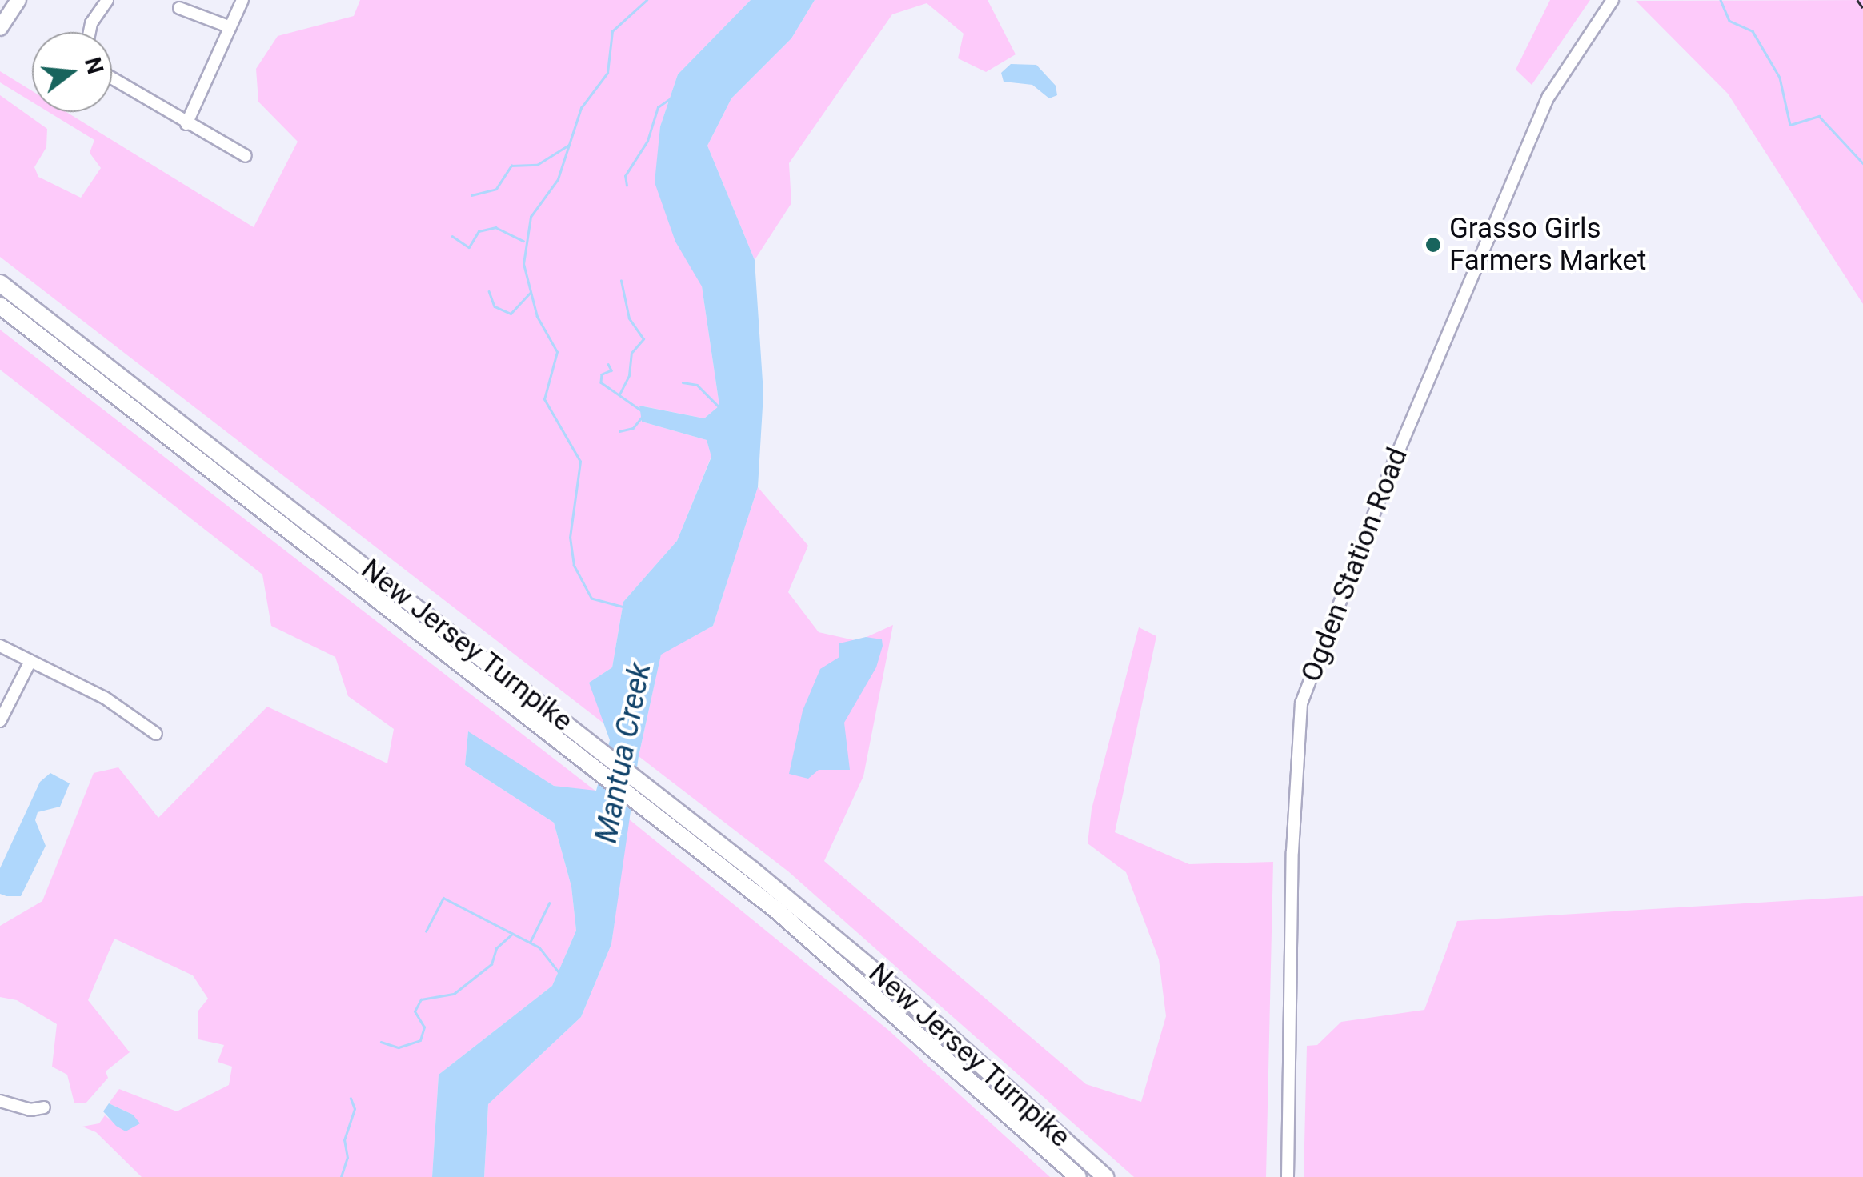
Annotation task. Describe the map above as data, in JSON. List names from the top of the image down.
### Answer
{
  "streets": {
    "highway": ["New Jersey Turnpike"],
    "street": ["Ogden Station Road"]
  },
  "water": ["Mantua Creek"],
  "places": ["Grasso Girls Farmers Market"],
  "north": "right"
}
